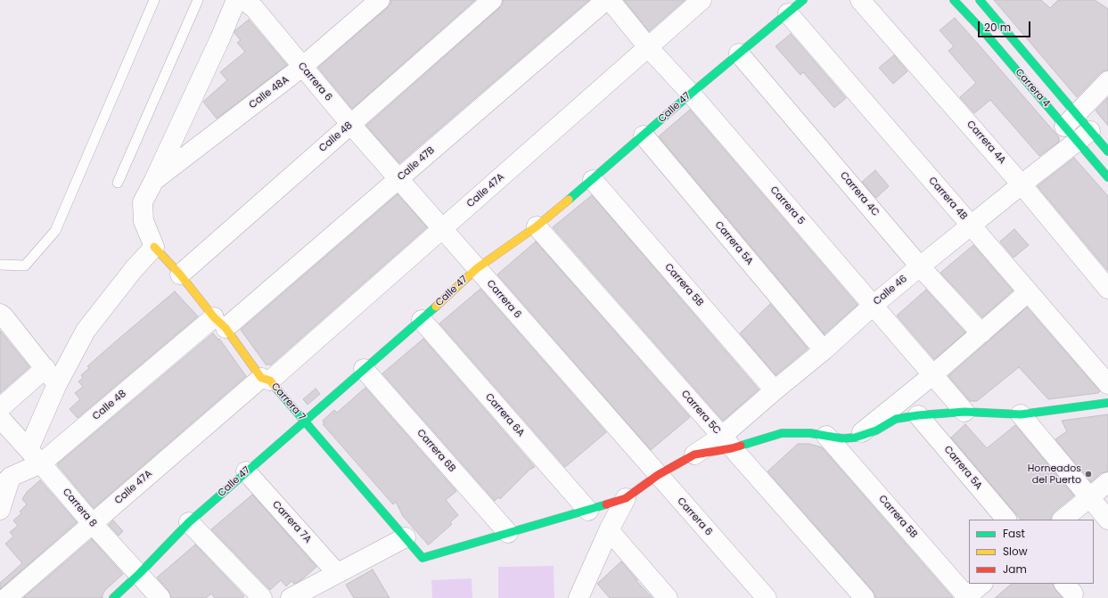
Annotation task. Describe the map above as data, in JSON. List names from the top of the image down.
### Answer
{
  "streets": {
    "street": [
      "Carrera 6",
      "Carrera 4",
      "Calle 48A",
      "Calle 47",
      "Calle 48",
      "Carrera 4A",
      "Calle 47B",
      "Calle 47A",
      "Carrera 4C",
      "Carrera 4B",
      "Carrera 5",
      "Carrera 5A",
      "Carrera 5B",
      "Calle 46",
      "Carrera 7",
      "Carrera 5C",
      "Carrera 6A",
      "Carrera 6B",
      "Carrera 8",
      "Carrera 7A"
    ]
  },
  "crossings": [
    ["Carrera 6", "Calle 48A"],
    ["Carrera 6", "Calle 47"],
    ["Carrera 6", "Calle 48"],
    ["Carrera 6", "Calle 47B"],
    ["Carrera 6", "Calle 47A"],
    ["Carrera 4", "Calle 46"],
    ["Calle 47", "Carrera 4C"],
    ["Calle 47", "Carrera 4B"],
    ["Calle 47", "Carrera 5"],
    ["Calle 47", "Carrera 5A"],
    ["Calle 47", "Carrera 5B"],
    ["Calle 47", "Carrera 7"],
    ["Calle 47", "Carrera 5C"],
    ["Calle 47", "Carrera 6A"],
    ["Calle 47", "Carrera 6B"],
    ["Calle 47", "Carrera 8"],
    ["Calle 47", "Carrera 7A"],
    ["Calle 48", "Calle 47B"],
    ["Calle 48", "Carrera 7"],
    ["Calle 48", "Carrera 8"],
    ["Carrera 4A", "Calle 46"],
    ["Calle 47B", "Carrera 7"],
    ["Calle 47A", "Carrera 5"],
    ["Calle 47A", "Carrera 7"],
    ["Calle 47A", "Carrera 8"],
    ["Carrera 4C", "Calle 46"],
    ["Carrera 4B", "Calle 46"],
    ["Carrera 5", "Calle 46"],
    ["Carrera 5A", "Calle 46"],
    ["Carrera 5B", "Calle 46"],
    ["Calle 46", "Carrera 5C"],
    ["Carrera 7", "Carrera 6B"]
  ],
  "places": ["Horneados del Puerto"],
  "legend": ["Fast", "Slow", "Jam"],
  "scale_bar": "20 m"
}
